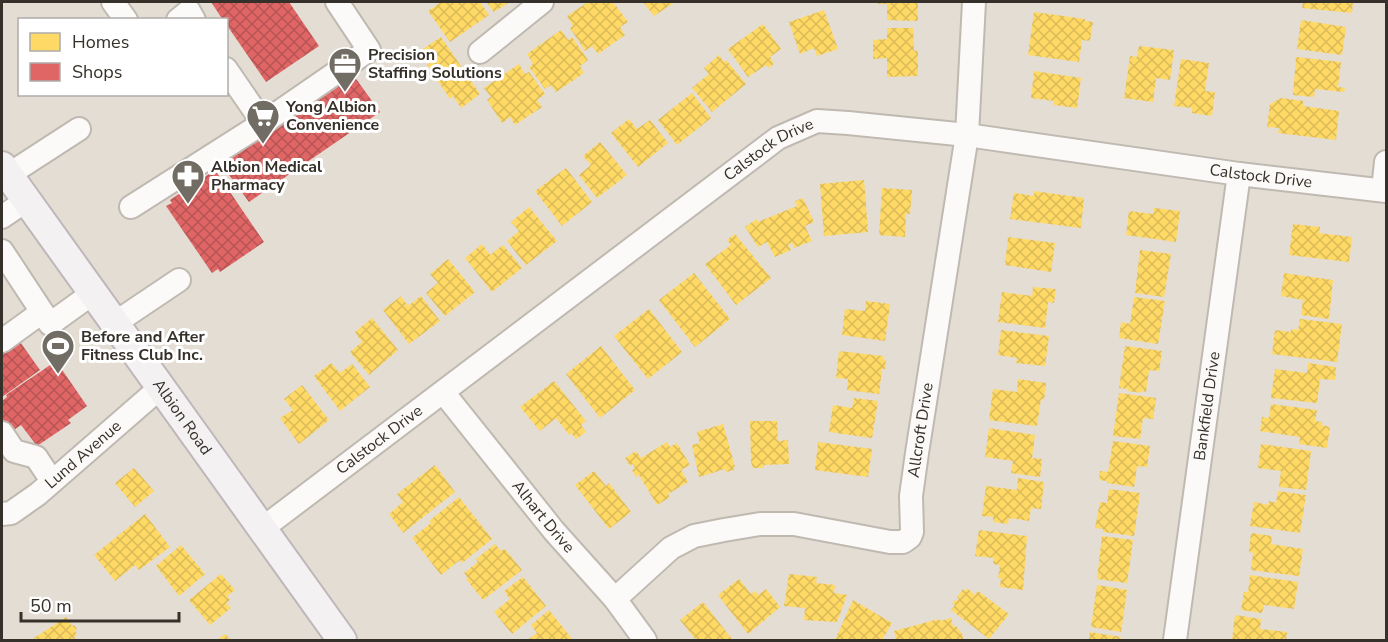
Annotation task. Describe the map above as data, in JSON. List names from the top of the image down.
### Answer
{
  "streets": {
    "main road": ["Albion Road"],
    "street": [
      "Calstock Drive",
      "Bankfield Drive",
      "Allcroft Drive",
      "Lund Avenue",
      "Alhart Drive"
    ]
  },
  "crossings": [
    ["Calstock Drive", "Bankfield Drive"],
    ["Calstock Drive", "Albion Road"],
    ["Calstock Drive", "Allcroft Drive"],
    ["Calstock Drive", "Alhart Drive"],
    ["Albion Road", "Lund Avenue"],
    ["Allcroft Drive", "Alhart Drive"]
  ],
  "places": {
    "office": ["Precision Staffing Solutions"],
    "supermarket": ["Yong Albion Convenience"],
    "pharmacy": ["Albion Medical Pharmacy"],
    "sports": ["Before and After Fitness Club Inc."]
  },
  "legend": ["Homes", "Shops"],
  "scale_bar": "50 m"
}
